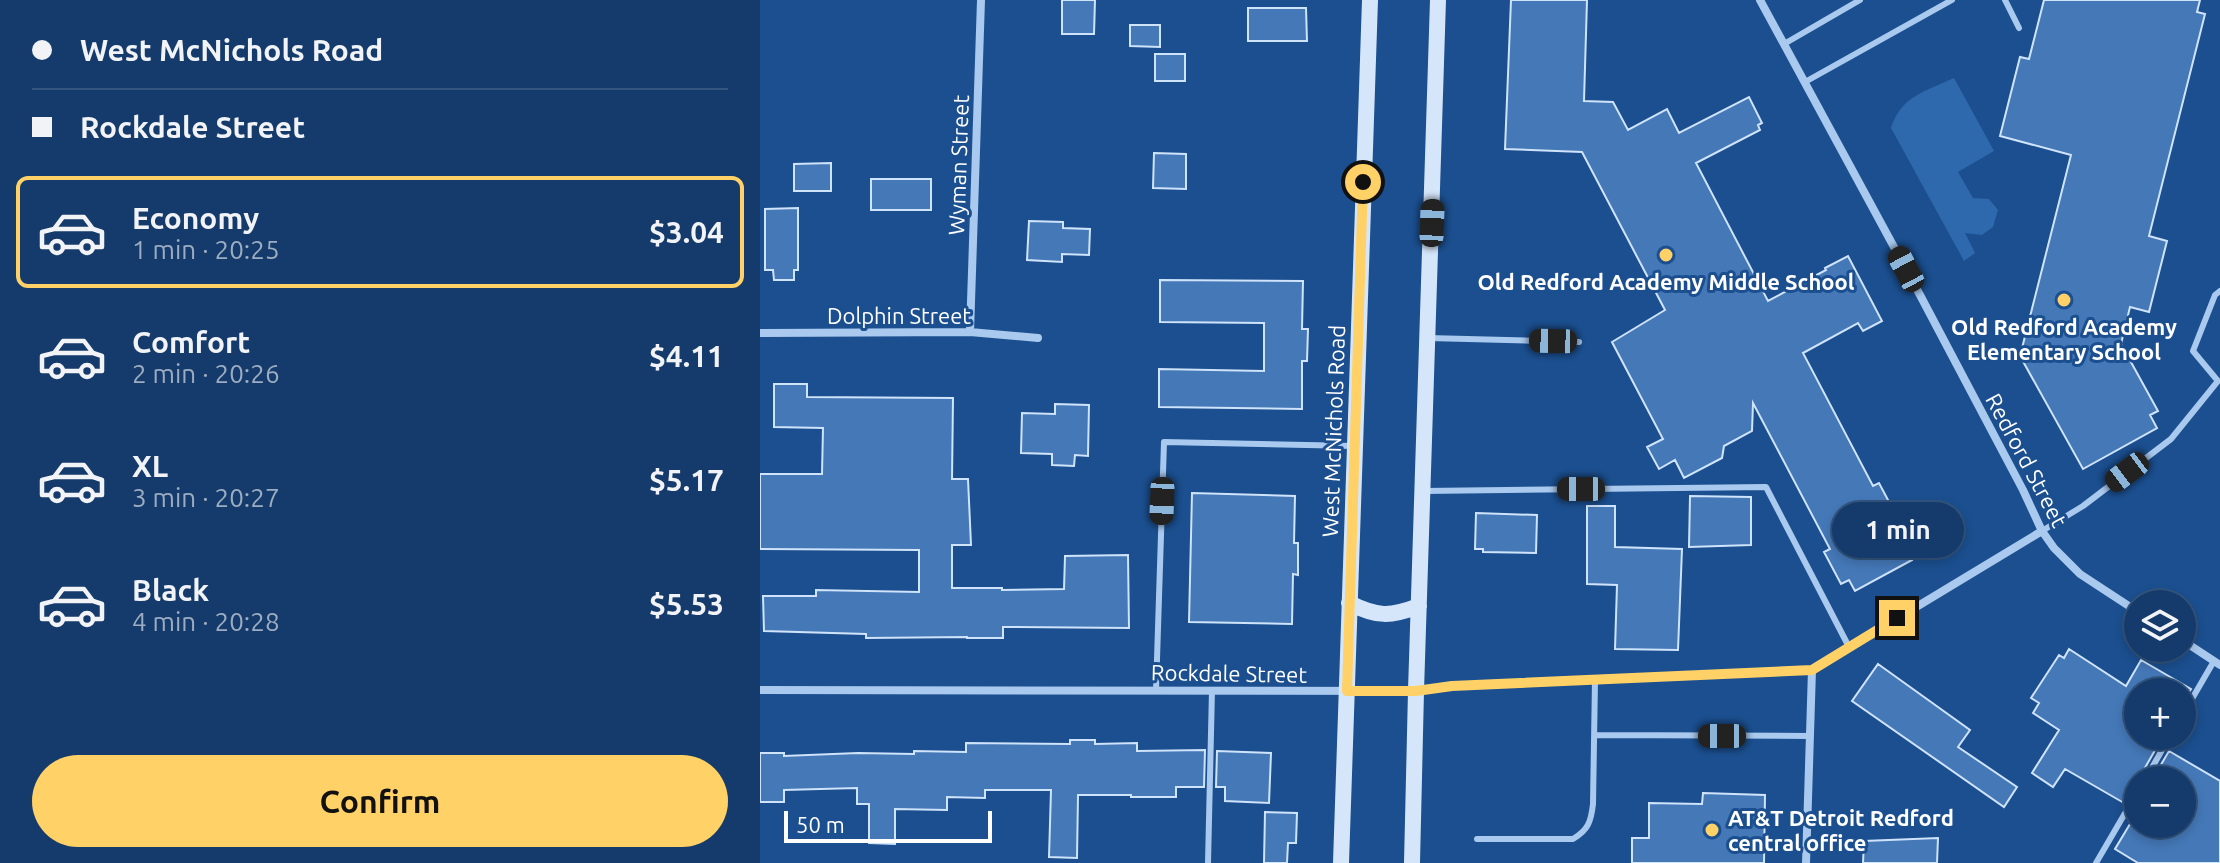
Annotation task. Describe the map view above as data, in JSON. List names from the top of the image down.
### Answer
{
  "streets": {
    "main road": ["West McNichols Road"],
    "street": [
      "Wyman Street",
      "Dolphin Street",
      "Redford Street",
      "Rockdale Street"
    ]
  },
  "crossings": [
    ["Wyman Street", "Dolphin Street"],
    ["West McNichols Road", "Rockdale Street"],
    ["Redford Street", "Rockdale Street"]
  ],
  "places": ["Old Redford Academy Middle School", "Old Redford Academy Elementary School", "AT&T Detroit Redford central office"],
  "scale_bar": "50 m",
  "page": {
    "banner": ["West McNichols Road", "Rockdale Street"],
    "list": [
      {
        "name": "Economy",
        "note": "1 min · 20:25",
        "value": "$3.04"
      },
      {
        "name": "Comfort",
        "note": "2 min · 20:26",
        "value": "$4.11"
      },
      {
        "name": "XL",
        "note": "3 min · 20:27",
        "value": "$5.17"
      },
      {
        "name": "Black",
        "note": "4 min · 20:28",
        "value": "$5.53"
      }
    ],
    "bubble": "1 min",
    "map_buttons": ["+", "−"],
    "buttons": "Confirm",
    "scale": "50 m"
  }
}
